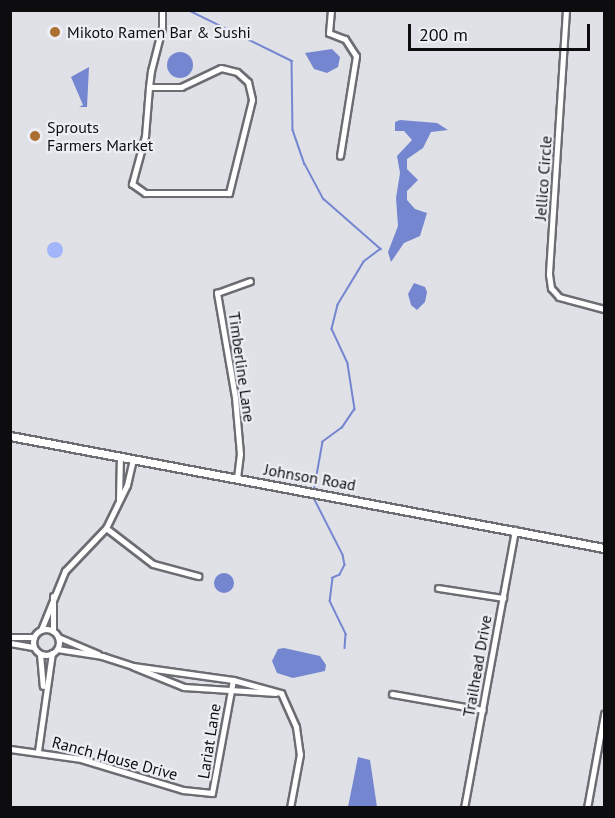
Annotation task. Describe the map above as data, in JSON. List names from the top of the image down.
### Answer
{
  "streets": {
    "street": [
      "Jellico Circle",
      "Timberline Lane",
      "Johnson Road",
      "Trailhead Drive",
      "Lariat Lane",
      "Ranch House Drive"
    ]
  },
  "crossings": [
    ["Timberline Lane", "Johnson Road"],
    ["Johnson Road", "Trailhead Drive"],
    ["Lariat Lane", "Ranch House Drive"]
  ],
  "places": ["Mikoto Ramen Bar & Sushi", "Sprouts Farmers Market"],
  "scale_bar": "200 m"
}
